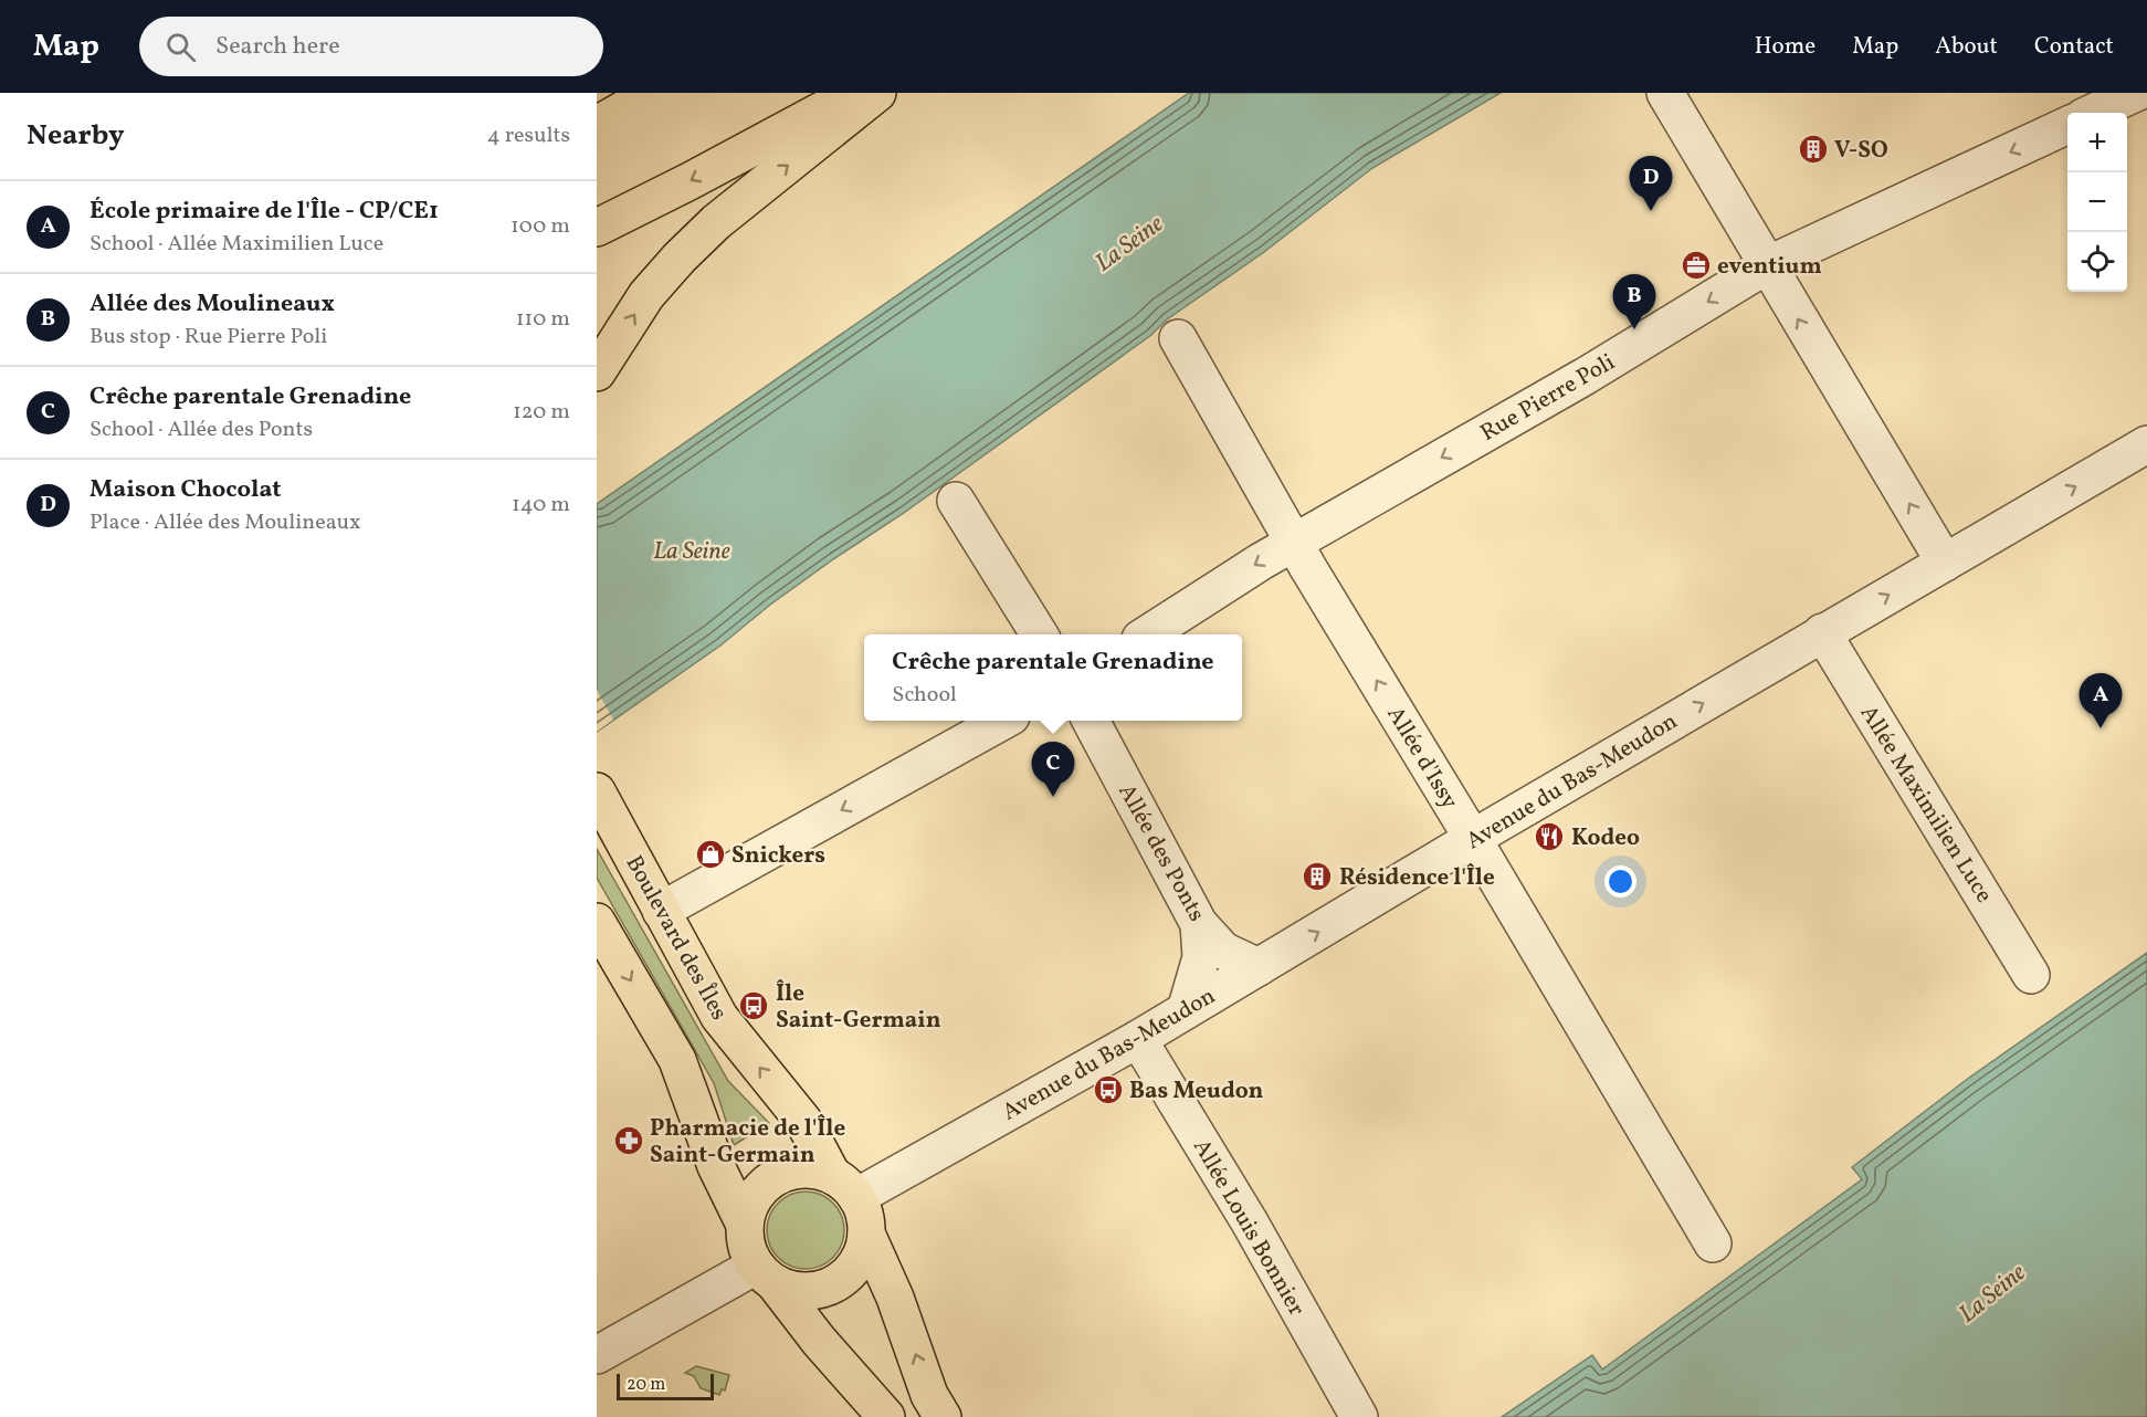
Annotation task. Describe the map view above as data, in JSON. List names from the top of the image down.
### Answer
{
  "streets": {
    "main road": ["Boulevard des Îles"],
    "street": [
      "Rue Pierre Poli",
      "Allée d'Issy",
      "Avenue du Bas-Meudon",
      "Allée Maximilien Luce",
      "Allée des Ponts",
      "Allée Louis Bonnier"
    ]
  },
  "crossings": [
    ["Rue Pierre Poli", "Allée d'Issy"],
    ["Allée d'Issy", "Avenue du Bas-Meudon"],
    ["Avenue du Bas-Meudon", "Allée Maximilien Luce"],
    ["Avenue du Bas-Meudon", "Allée des Ponts"],
    ["Avenue du Bas-Meudon", "Boulevard des Îles"],
    ["Avenue du Bas-Meudon", "Allée Louis Bonnier"]
  ],
  "one_way": ["Rue Pierre Poli", "Avenue du Bas-Meudon"],
  "water": ["La Seine"],
  "places": {
    "building": ["V-SO", "Résidence l'Île"],
    "office": ["eventium"],
    "restaurant": ["Kodeo"],
    "shop": ["Snickers"],
    "bus stop": ["Île Saint-Germain", "Bas Meudon"],
    "pharmacy": ["Pharmacie de l'Île Saint-Germain"]
  },
  "scale_bar": "20 m",
  "page": {
    "header": "Map",
    "search": "Search here",
    "nav": [
      "Home",
      "Map",
      "About",
      "Contact"
    ],
    "heading": ["Nearby", "4 results"],
    "map_buttons": ["+", "−"],
    "pins": [
      "D",
      "B",
      "A",
      "C"
    ],
    "list": [
      {
        "mark": "A",
        "name": "École primaire de l'Île - CP/CE1",
        "note": "School · Allée Maximilien Luce",
        "value": "100 m"
      },
      {
        "mark": "B",
        "name": "Allée des Moulineaux",
        "note": "Bus stop · Rue Pierre Poli",
        "value": "110 m"
      },
      {
        "mark": "C",
        "name": "Crêche parentale Grenadine",
        "note": "School · Allée des Ponts",
        "value": "120 m"
      },
      {
        "mark": "D",
        "name": "Maison Chocolat",
        "note": "Place · Allée des Moulineaux",
        "value": "140 m"
      }
    ],
    "popup": ["Crêche parentale Grenadine", "School"],
    "scale": "20 m"
  }
}
